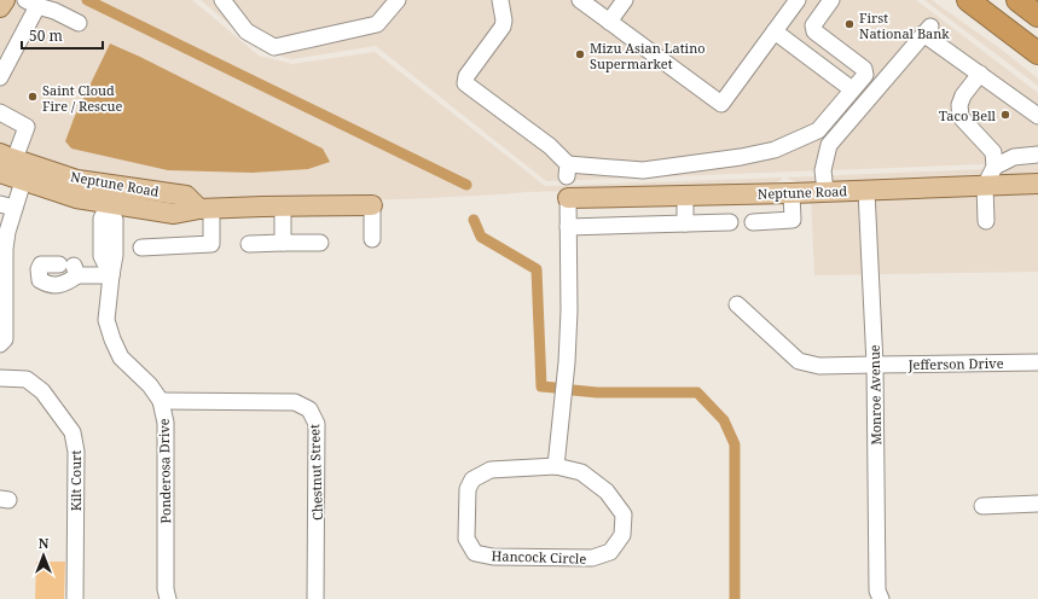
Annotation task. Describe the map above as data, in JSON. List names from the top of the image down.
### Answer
{
  "streets": {
    "main road": ["Neptune Road"],
    "street": [
      "Jefferson Drive",
      "Monroe Avenue",
      "Ponderosa Drive",
      "Chestnut Street",
      "Kilt Court",
      "Hancock Circle"
    ]
  },
  "crossings": [
    ["Neptune Road", "Monroe Avenue"],
    ["Neptune Road", "Ponderosa Drive"],
    ["Jefferson Drive", "Monroe Avenue"],
    ["Ponderosa Drive", "Chestnut Street"]
  ],
  "places": [
    "First National Bank",
    "Mizu Asian Latino Supermarket",
    "Saint Cloud Fire / Rescue",
    "Taco Bell"
  ],
  "scale_bar": "50 m",
  "north": "top"
}
